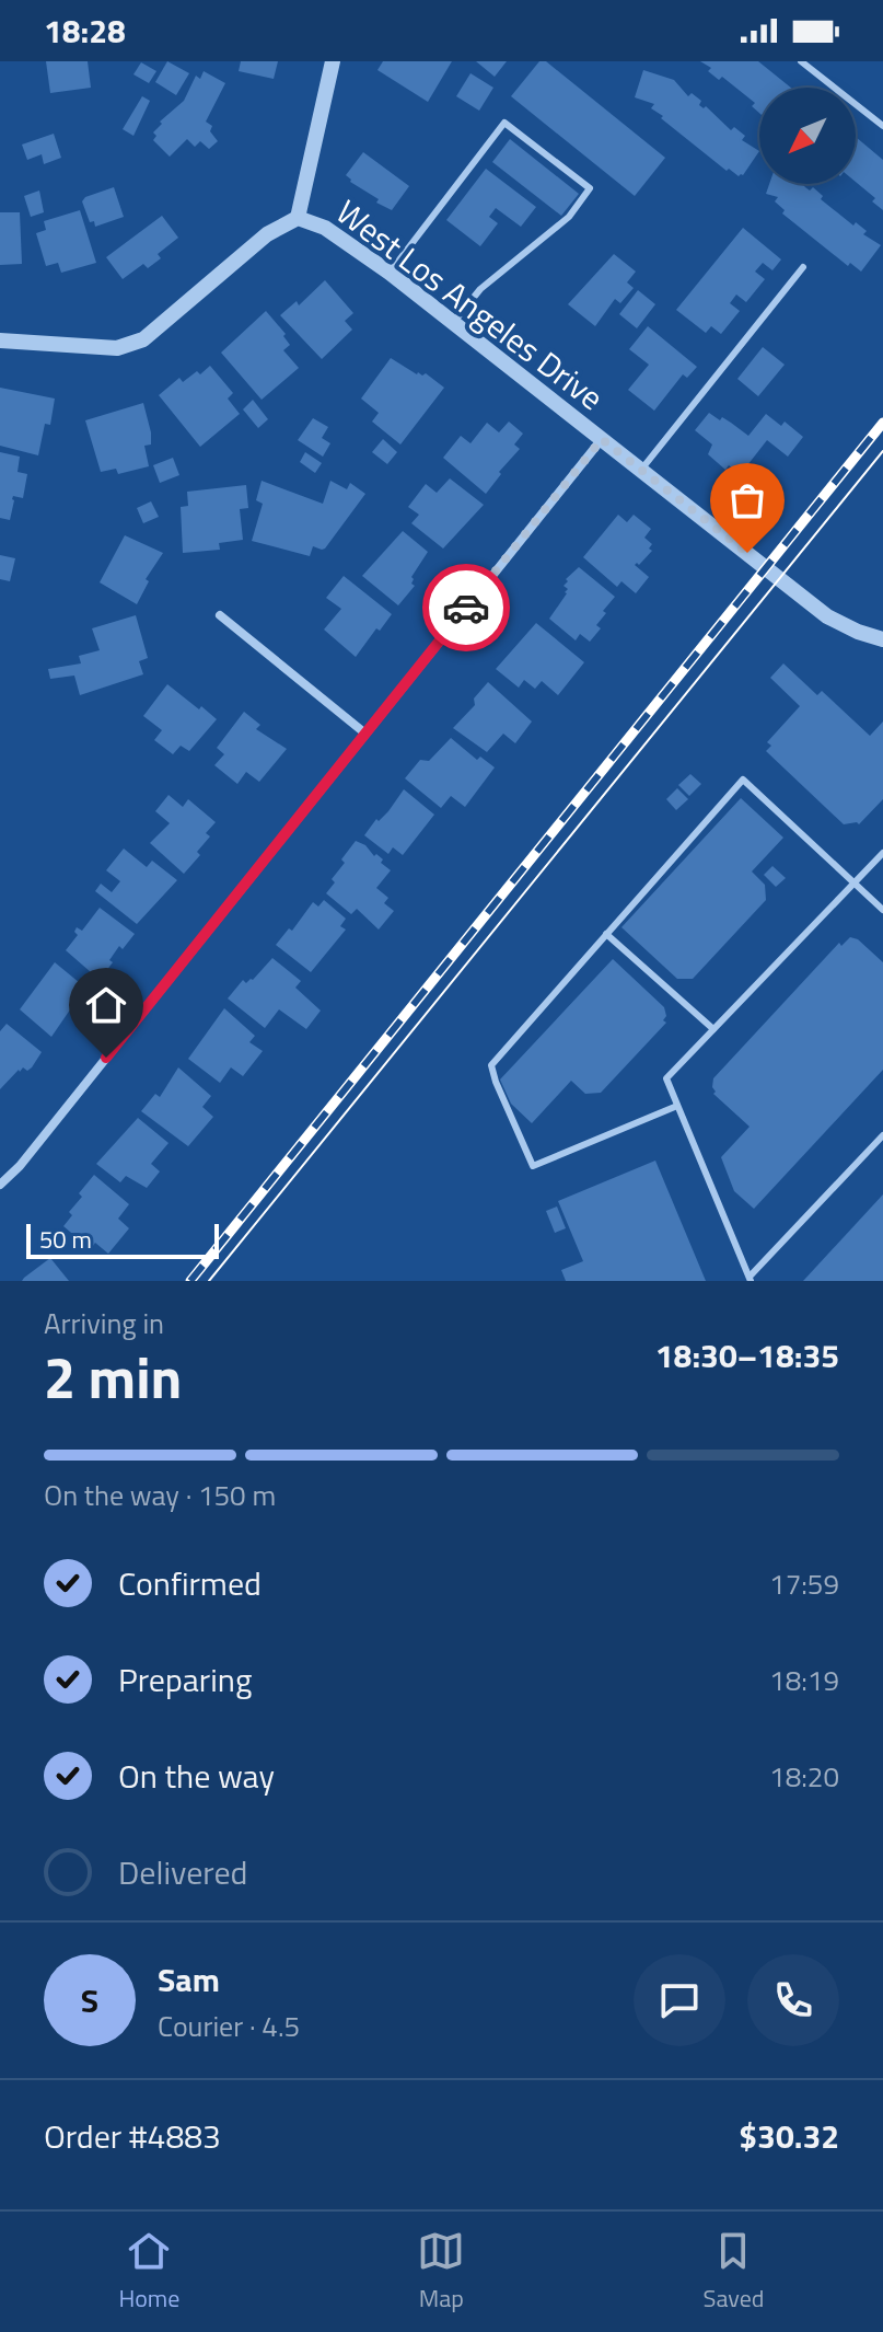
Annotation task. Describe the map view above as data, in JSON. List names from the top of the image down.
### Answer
{
  "streets": {
    "street": ["West Los Angeles Drive"]
  },
  "scale_bar": "50 m",
  "north": "bottom left",
  "page": {
    "status": "18:28",
    "scale": "50 m",
    "heading": ["2 min", "Arriving in", "18:30–18:35"],
    "panel": [
      "Sam",
      "Courier · 4.5",
      "Order #4883",
      "$30.32"
    ],
    "bar": "On the way · 150 m",
    "list": [
      ["Confirmed", "17:59"],
      ["Preparing", "18:19"],
      ["On the way", "18:20"],
      "Delivered"
    ],
    "round": "S",
    "tabs": ["Home", "Map", "Saved"]
  }
}
